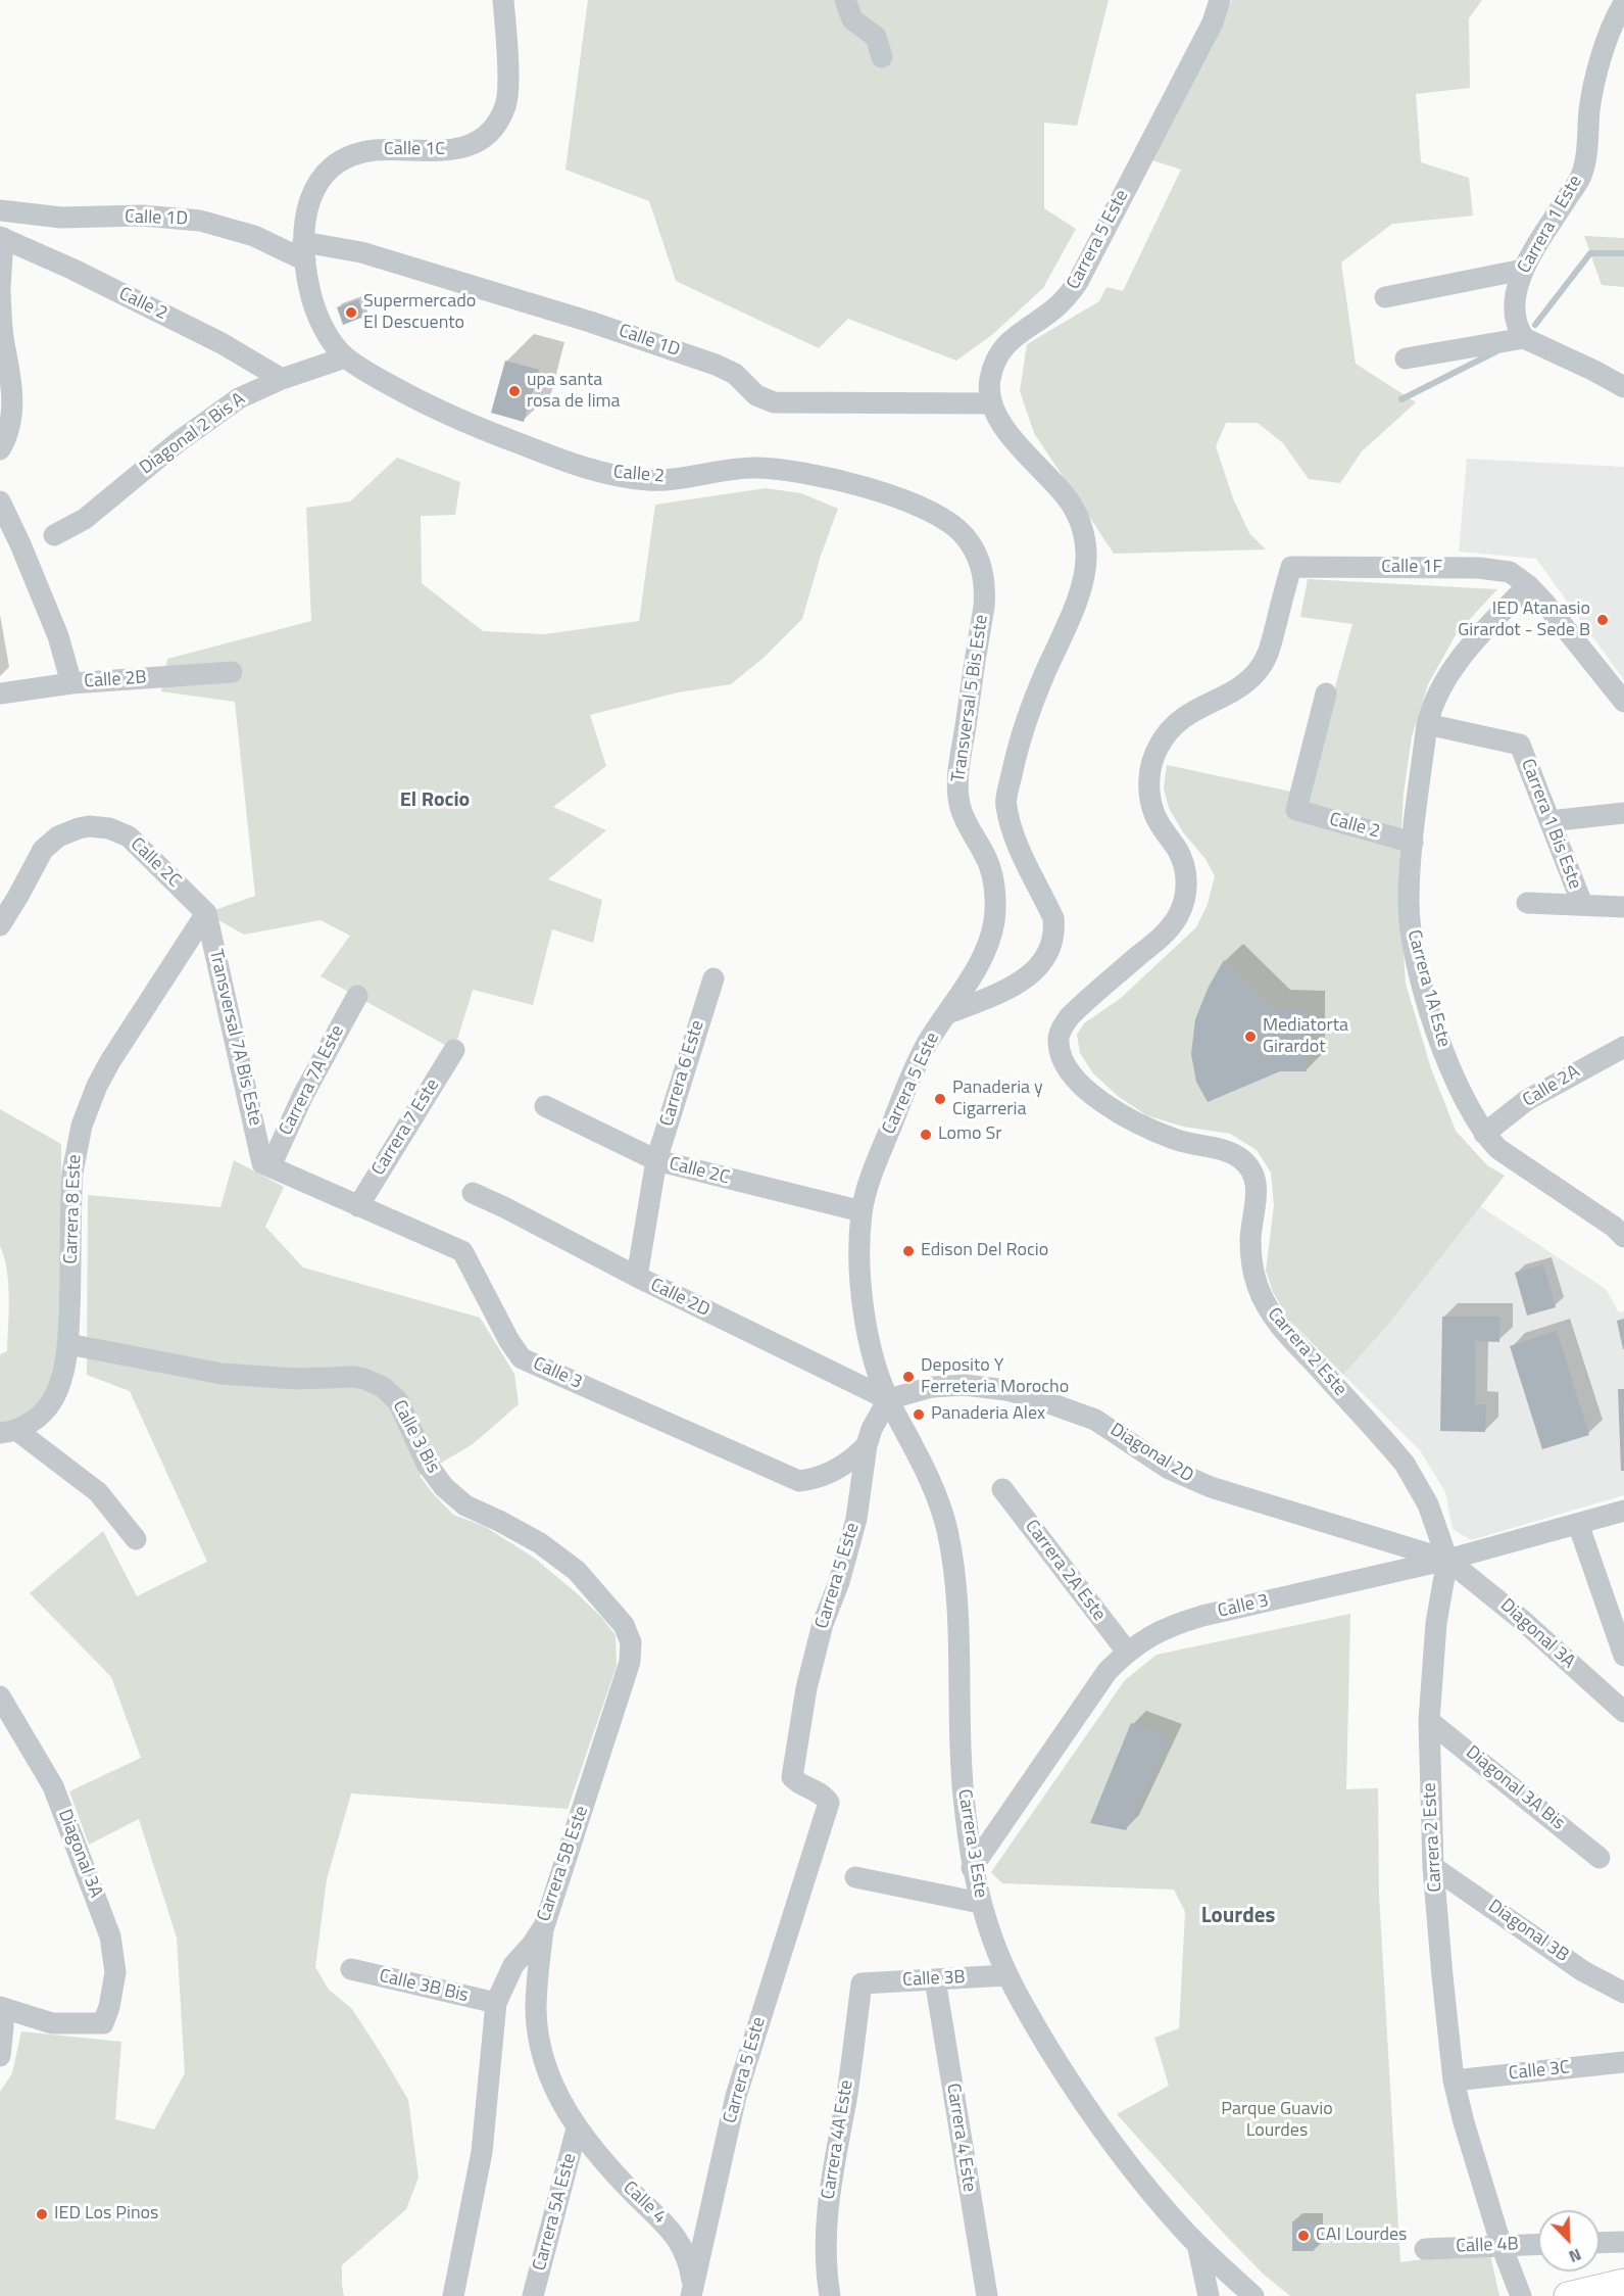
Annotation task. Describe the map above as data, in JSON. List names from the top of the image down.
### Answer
{
  "streets": {
    "street": [
      "Calle 1C",
      "Calle 1D",
      "Carrera 1 Este",
      "Carrera 5 Este",
      "Calle 2",
      "Diagonal 2 Bis A",
      "Calle 1F",
      "Calle 2B",
      "Transversal 5 Bis Este",
      "Carrera 1 Bis Este",
      "Calle 2C",
      "Carrera 1A Este",
      "Transversal 7A Bis Este",
      "Carrera 6 Este",
      "Carrera 7A Este",
      "Calle 2A",
      "Carrera 7 Este",
      "Carrera 8 Este",
      "Calle 2D",
      "Carrera 2 Este",
      "Calle 3",
      "Calle 3 Bis",
      "Diagonal 2D",
      "Carrera 2A Este",
      "Diagonal 3A",
      "Diagonal 3A Bis",
      "Carrera 3 Este",
      "Carrera 5B Este",
      "Diagonal 3B",
      "Calle 3B",
      "Calle 3B Bis",
      "Calle 3C",
      "Carrera 4 Este",
      "Carrera 4A Este",
      "Calle 4",
      "Carrera 5A Este",
      "Calle 4B"
    ]
  },
  "crossings": [
    ["Calle 1C", "Calle 1D"],
    ["Calle 1D", "Carrera 5 Este"],
    ["Carrera 5 Este", "Transversal 5 Bis Este"],
    ["Carrera 5 Este", "Calle 2C"],
    ["Carrera 5 Este", "Calle 2D"],
    ["Carrera 5 Este", "Calle 3"],
    ["Carrera 5 Este", "Diagonal 2D"],
    ["Carrera 5 Este", "Carrera 3 Este"],
    ["Carrera 5 Este", "Calle 4"],
    ["Calle 2", "Diagonal 2 Bis A"],
    ["Calle 2", "Transversal 5 Bis Este"],
    ["Calle 2", "Carrera 1A Este"],
    ["Calle 1F", "Carrera 1A Este"],
    ["Calle 1F", "Carrera 2 Este"],
    ["Carrera 1 Bis Este", "Carrera 1A Este"],
    ["Calle 2C", "Transversal 7A Bis Este"],
    ["Calle 2C", "Carrera 6 Este"],
    ["Calle 2C", "Carrera 8 Este"],
    ["Carrera 1A Este", "Calle 2A"],
    ["Transversal 7A Bis Este", "Carrera 7A Este"],
    ["Transversal 7A Bis Este", "Carrera 8 Este"],
    ["Transversal 7A Bis Este", "Calle 3"],
    ["Carrera 6 Este", "Calle 2D"],
    ["Carrera 7A Este", "Calle 3"],
    ["Carrera 7 Este", "Calle 3"],
    ["Carrera 8 Este", "Calle 3 Bis"],
    ["Calle 2D", "Diagonal 2D"],
    ["Calle 2D", "Carrera 3 Este"],
    ["Carrera 2 Este", "Calle 3"],
    ["Carrera 2 Este", "Diagonal 2D"],
    ["Carrera 2 Este", "Diagonal 3A"],
    ["Carrera 2 Este", "Diagonal 3A Bis"],
    ["Carrera 2 Este", "Diagonal 3B"],
    ["Carrera 2 Este", "Calle 3C"],
    ["Carrera 2 Este", "Calle 4B"],
    ["Calle 3", "Diagonal 2D"],
    ["Calle 3", "Carrera 2A Este"],
    ["Calle 3", "Diagonal 3A"],
    ["Calle 3", "Carrera 3 Este"],
    ["Calle 3 Bis", "Carrera 5B Este"],
    ["Diagonal 2D", "Diagonal 3A"],
    ["Diagonal 2D", "Carrera 3 Este"],
    ["Carrera 3 Este", "Calle 3B"],
    ["Carrera 5B Este", "Calle 3B Bis"],
    ["Carrera 5B Este", "Calle 4"],
    ["Calle 3B", "Carrera 4 Este"],
    ["Calle 3B", "Carrera 4A Este"],
    ["Calle 4", "Carrera 5A Este"]
  ],
  "districts": ["El Rocio", "Lourdes"],
  "parks": ["Parque Guavio Lourdes"],
  "places": [
    "Supermercado El Descuento",
    "upa santa rosa de lima",
    "IED Atanasio Girardot - Sede B",
    "Mediatorta Girardot",
    "Panaderia y Cigarreria",
    "Lomo Sr",
    "Edison Del Rocio",
    "Deposito Y Ferreteria Morocho",
    "Panaderia Alex",
    "IED Los Pinos",
    "CAI Lourdes"
  ],
  "north": "bottom right"
}
